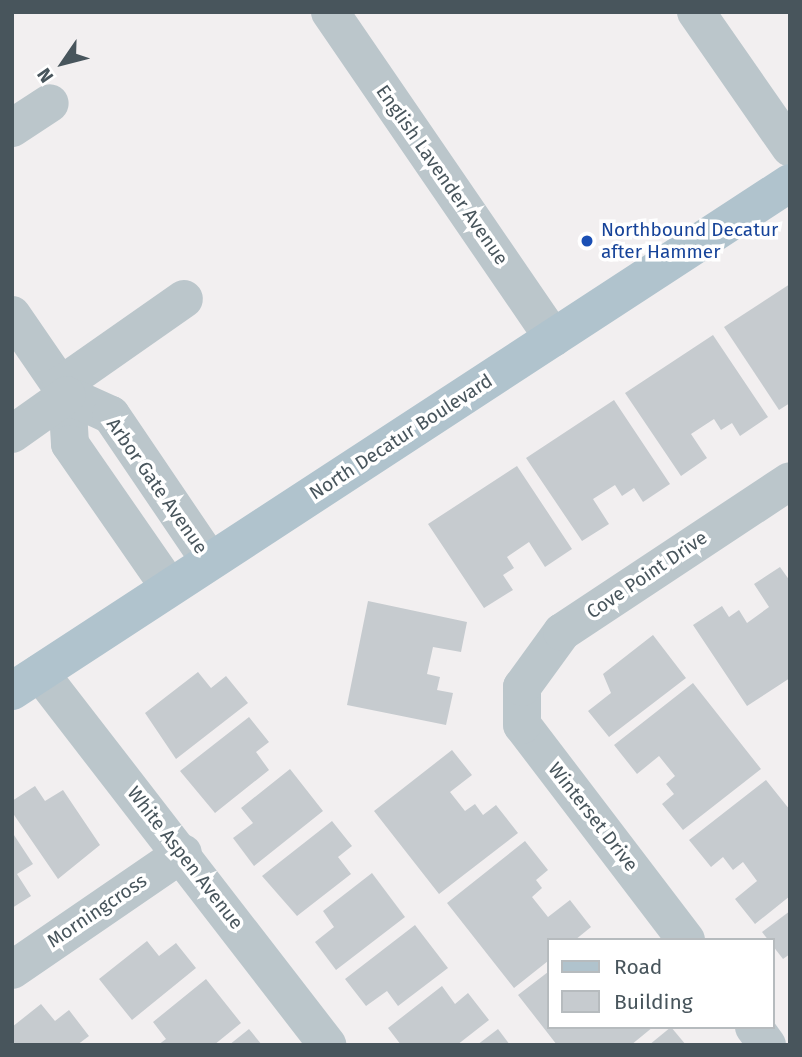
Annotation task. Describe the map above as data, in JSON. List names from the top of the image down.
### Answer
{
  "streets": {
    "main road": ["North Decatur Boulevard"],
    "street": [
      "English Lavender Avenue",
      "Arbor Gate Avenue",
      "Cove Point Drive",
      "Winterset Drive",
      "White Aspen Avenue",
      "Morningcross"
    ]
  },
  "crossings": [
    ["English Lavender Avenue", "North Decatur Boulevard"],
    ["North Decatur Boulevard", "Arbor Gate Avenue"],
    ["North Decatur Boulevard", "White Aspen Avenue"],
    ["Cove Point Drive", "Winterset Drive"],
    ["White Aspen Avenue", "Morningcross"]
  ],
  "places": ["Northbound Decatur after Hammer"],
  "legend": ["Road", "Building"],
  "north": "bottom left"
}
